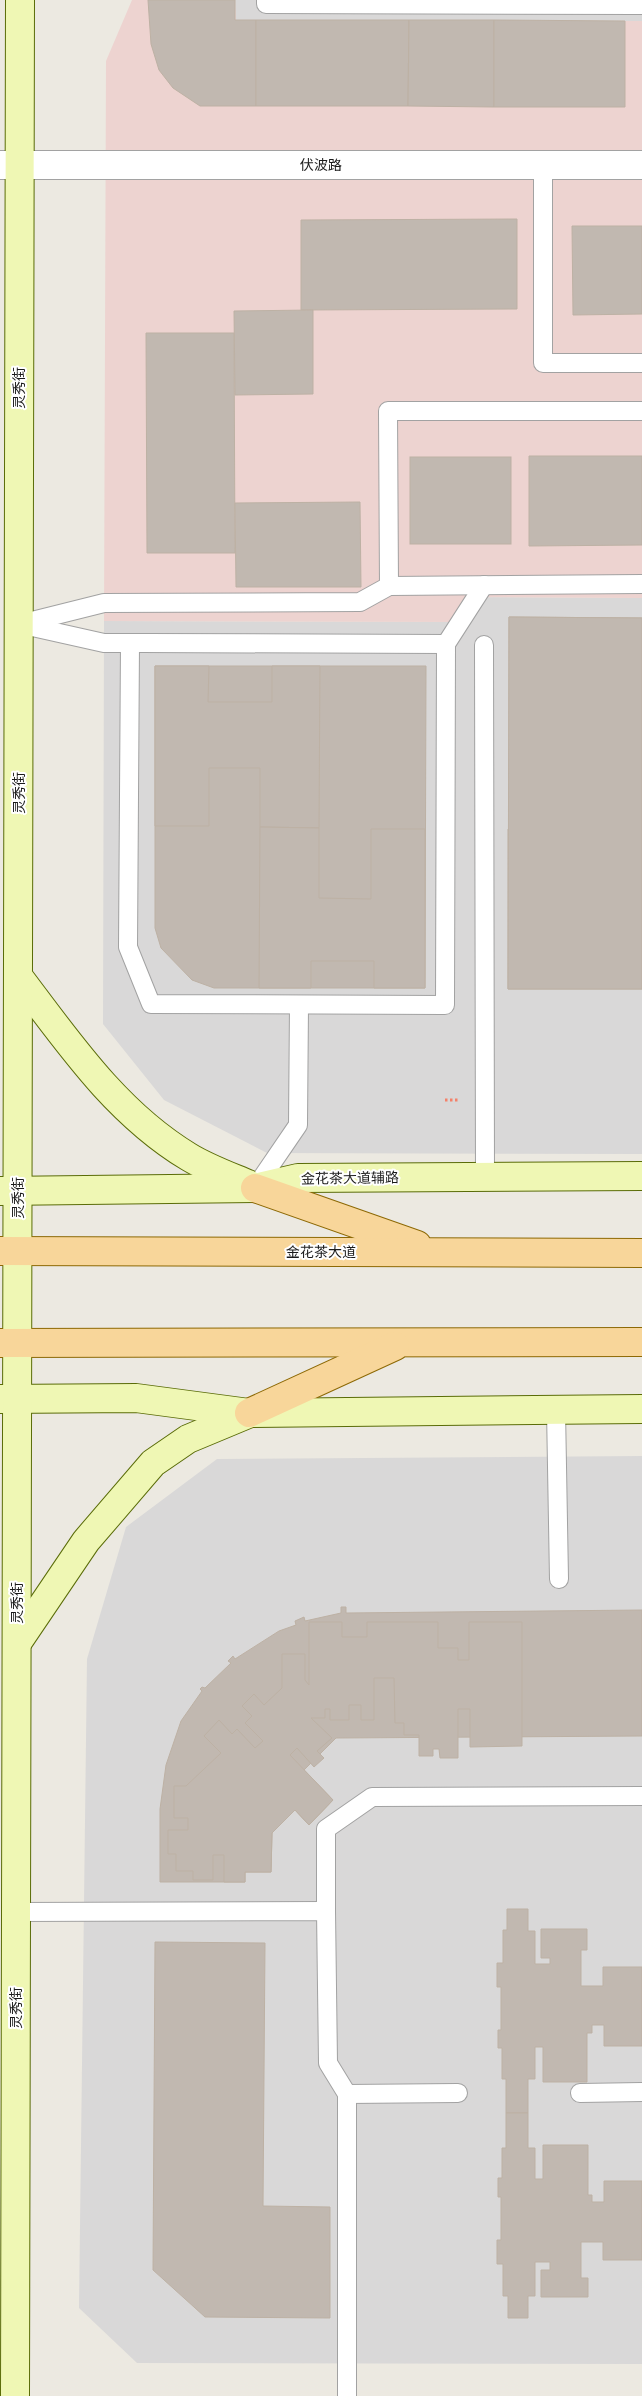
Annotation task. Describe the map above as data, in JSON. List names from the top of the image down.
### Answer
{
  "streets": {
    "main road": ["灵秀街", "金花茶大道辅路", "金花茶大道"],
    "street": ["伏波路"]
  },
  "crossings": [
    ["伏波路", "灵秀街"],
    ["灵秀街", "金花茶大道辅路"],
    ["灵秀街", "金花茶大道"]
  ]
}
